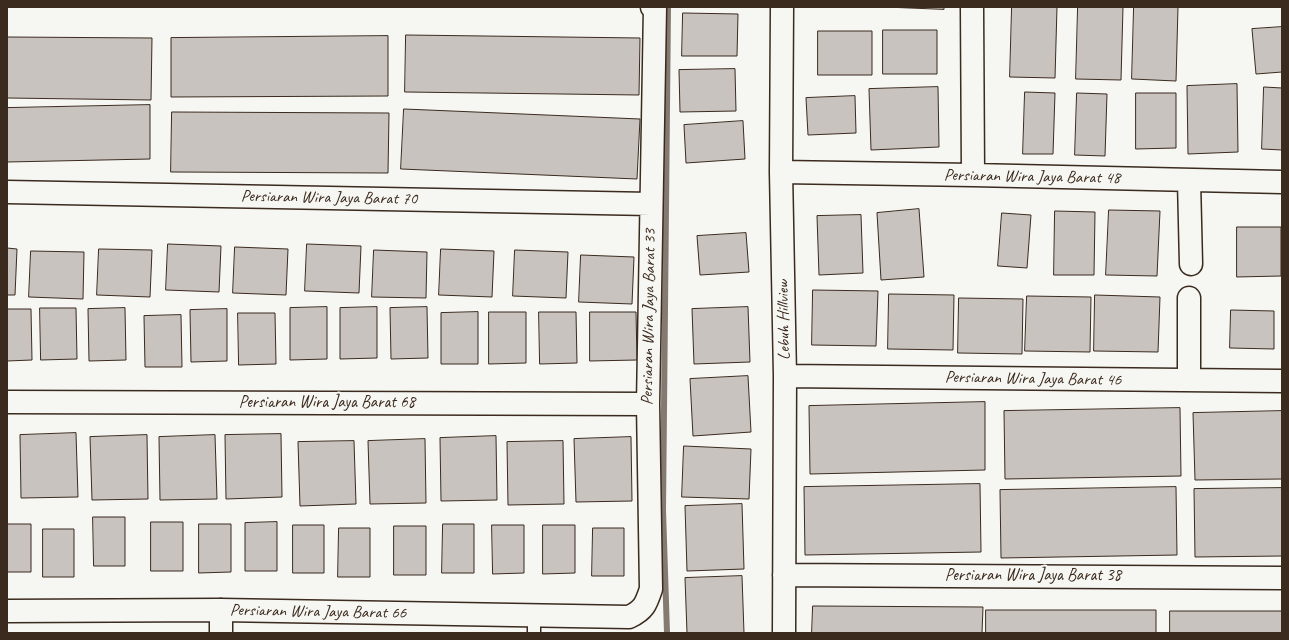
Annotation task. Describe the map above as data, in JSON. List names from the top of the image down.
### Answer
{
  "streets": {
    "street": [
      "Persiaran Wira Jaya Barat 48",
      "Persiaran Wira Jaya Barat 70",
      "Persiaran Wira Jaya Barat 33",
      "Lebuh Hillview",
      "Persiaran Wira Jaya Barat 46",
      "Persiaran Wira Jaya Barat 68",
      "Persiaran Wira Jaya Barat 38",
      "Persiaran Wira Jaya Barat 66"
    ]
  },
  "crossings": [
    ["Persiaran Wira Jaya Barat 48", "Lebuh Hillview"],
    ["Persiaran Wira Jaya Barat 70", "Persiaran Wira Jaya Barat 33"],
    ["Persiaran Wira Jaya Barat 33", "Persiaran Wira Jaya Barat 68"],
    ["Persiaran Wira Jaya Barat 33", "Persiaran Wira Jaya Barat 66"],
    ["Lebuh Hillview", "Persiaran Wira Jaya Barat 46"],
    ["Lebuh Hillview", "Persiaran Wira Jaya Barat 38"]
  ]
}
